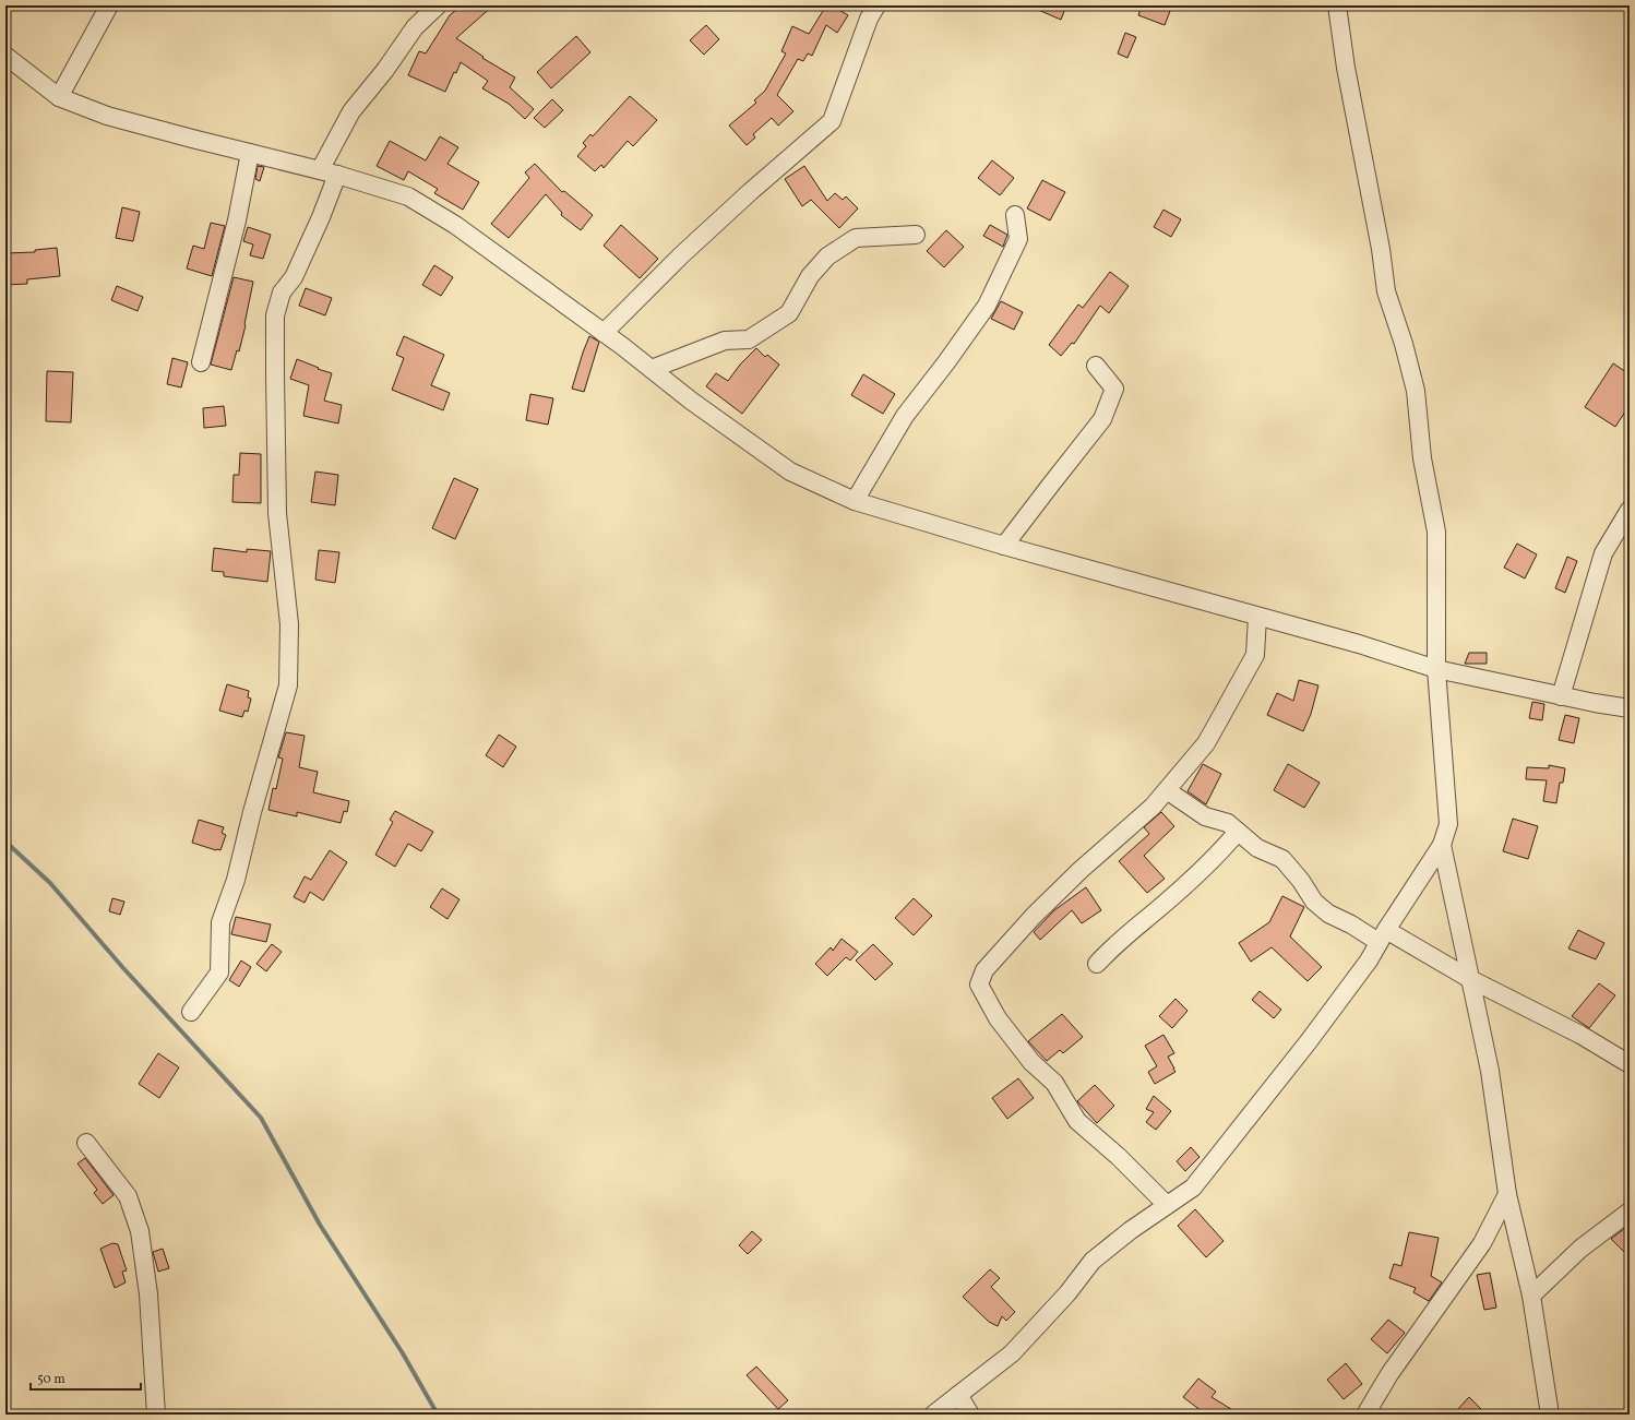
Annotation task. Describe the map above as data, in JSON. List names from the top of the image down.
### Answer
{
  "scale_bar": "50 m"
}
